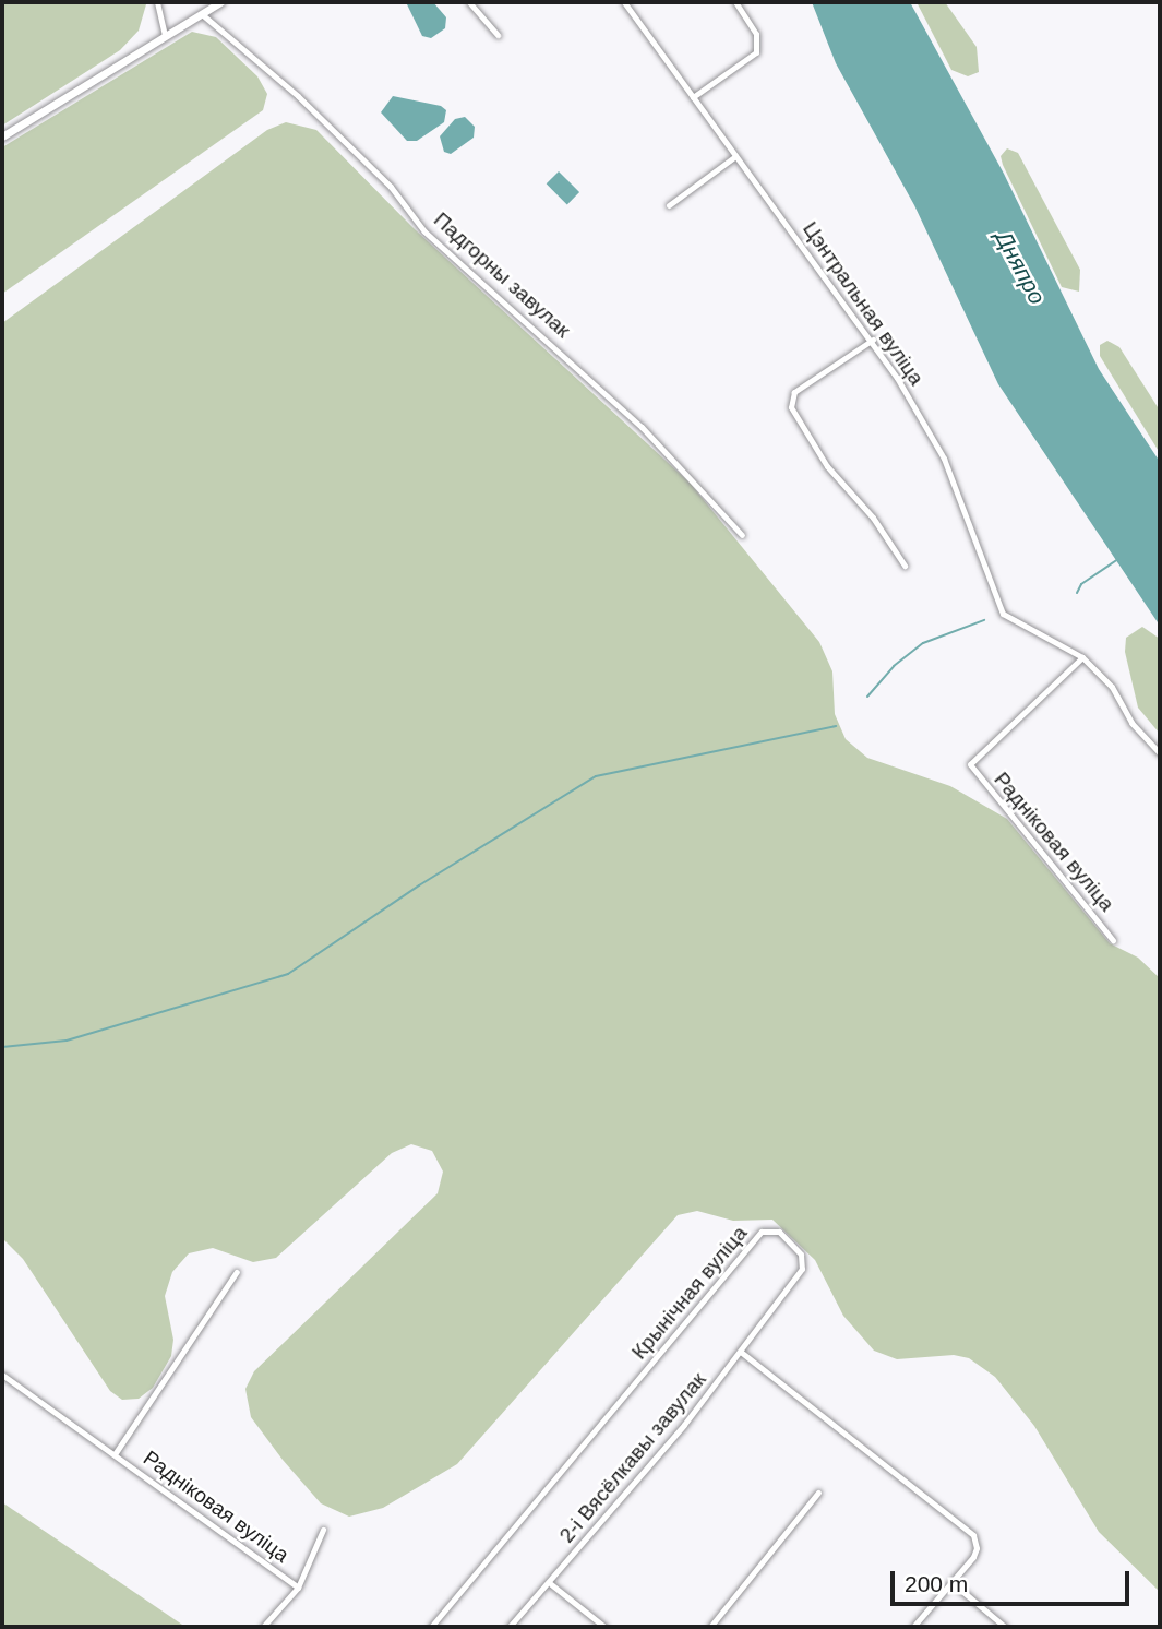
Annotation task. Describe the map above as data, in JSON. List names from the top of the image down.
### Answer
{
  "streets": {
    "street": [
      "Падгорны завулак",
      "Цэнтральная вуліца",
      "Радніковая вуліца",
      "Крынічная вуліца",
      "2-і Вясёлкавы завулак"
    ]
  },
  "crossings": [
    ["Цэнтральная вуліца", "Радніковая вуліца"],
    ["Крынічная вуліца", "2-і Вясёлкавы завулак"]
  ],
  "water": ["Дняпро"],
  "scale_bar": "200 m"
}
